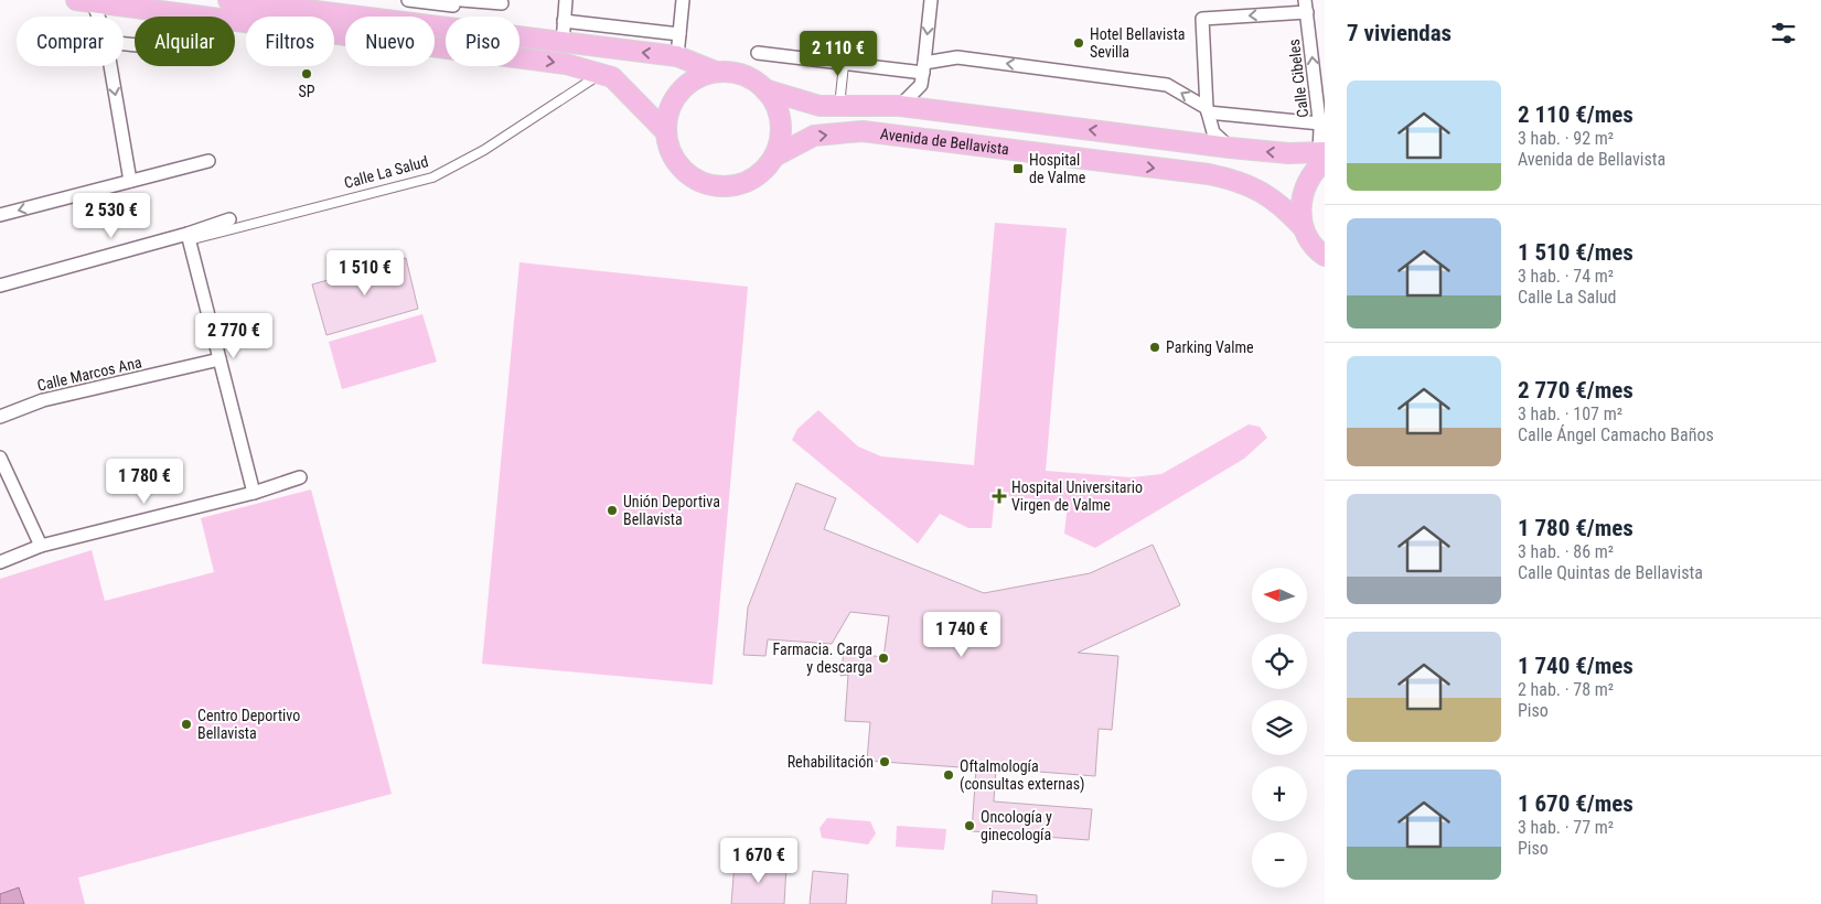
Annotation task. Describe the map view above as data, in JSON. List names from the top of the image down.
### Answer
{
  "streets": {
    "main road": ["Avenida de Bellavista"],
    "street": ["Calle Cibeles", "Calle La Salud", "Calle Marcos Ana"]
  },
  "crossings": [
    ["Calle Cibeles", "Avenida de Bellavista"]
  ],
  "one_way": ["Calle Cibeles"],
  "places": {
    "other": [
      "Hotel Bellavista Sevilla",
      "SP",
      "Parking Valme",
      "Unión Deportiva Bellavista",
      "Farmacia. Carga y descarga",
      "Centro Deportivo Bellavista",
      "Rehabilitación",
      "Oftalmología (consultas externas)",
      "Oncología y ginecología"
    ],
    "transit": ["Hospital de Valme"],
    "health": ["Hospital Universitario Virgen de Valme"]
  },
  "north": "left",
  "page": {
    "heading": "7 viviendas",
    "chip": [
      "Comprar",
      "Alquilar",
      "Filtros",
      "Nuevo",
      "Piso"
    ],
    "price": [
      "2 110 €",
      "2 530 €",
      "1 510 €",
      "2 770 €",
      "1 780 €",
      "1 740 €",
      "1 670 €"
    ],
    "list": [
      {
        "name": "2 110 €/mes",
        "note": "3 hab. · 92 m² · Avenida de Bellavista"
      },
      {
        "name": "1 510 €/mes",
        "note": "3 hab. · 74 m² · Calle La Salud"
      },
      {
        "name": "2 770 €/mes",
        "note": "3 hab. · 107 m² · Calle Ángel Camacho Baños"
      },
      {
        "name": "1 780 €/mes",
        "note": "3 hab. · 86 m² · Calle Quintas de Bellavista"
      },
      {
        "name": "1 740 €/mes",
        "note": "2 hab. · 78 m² · Piso"
      },
      {
        "name": "1 670 €/mes",
        "note": "3 hab. · 77 m² · Piso"
      }
    ],
    "map_buttons": ["+", "−"]
  }
}
